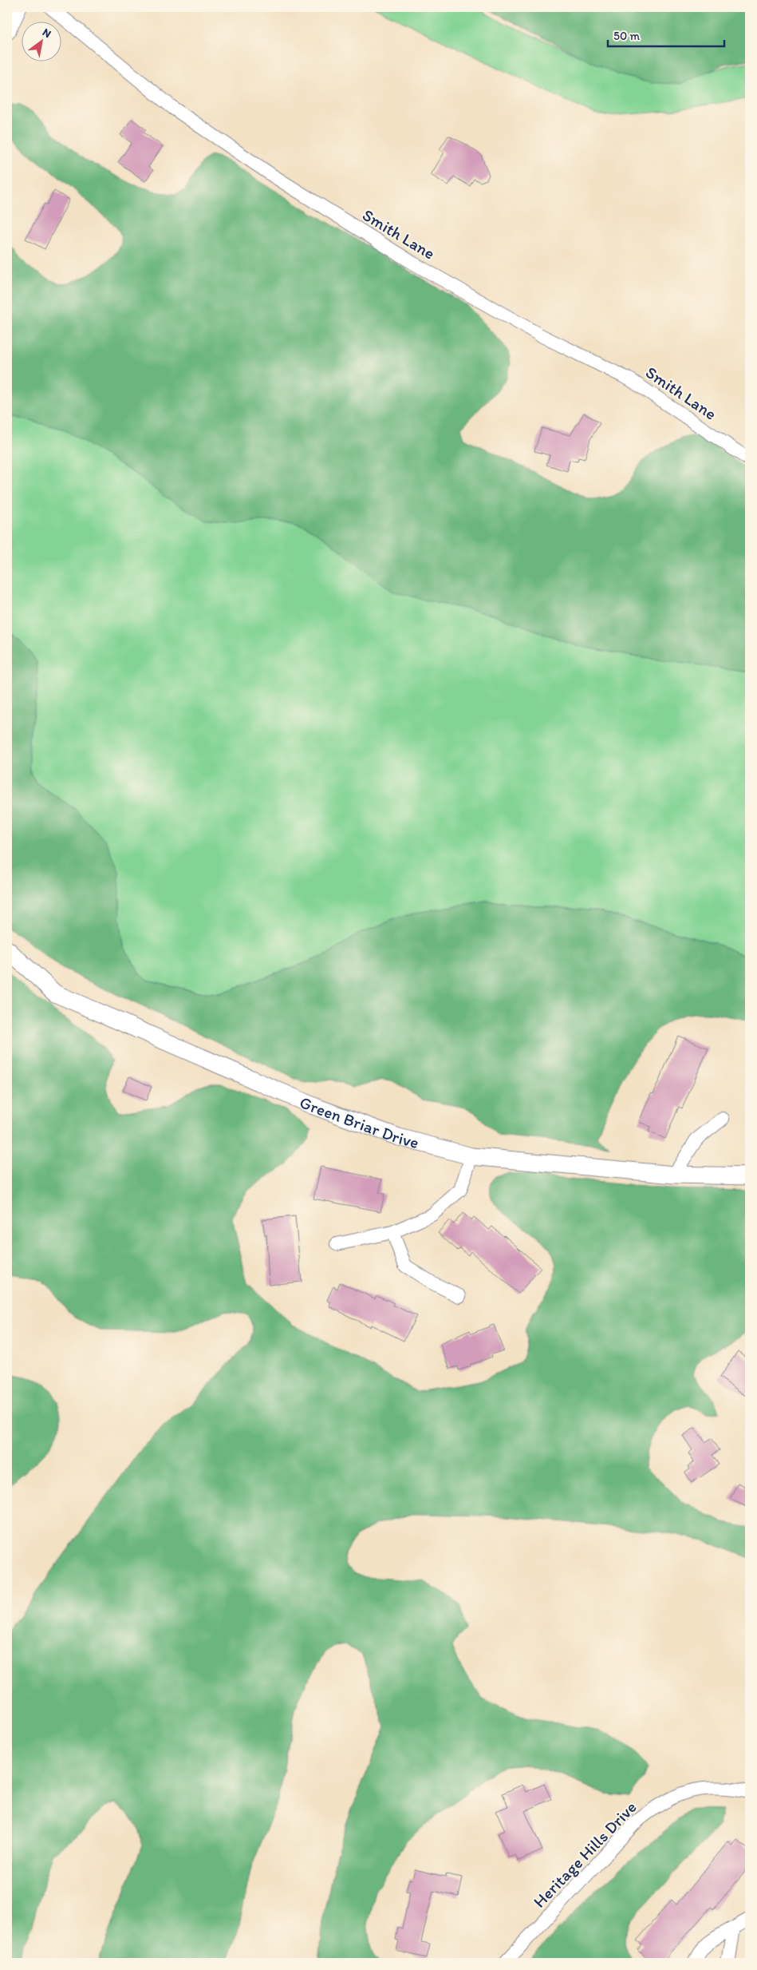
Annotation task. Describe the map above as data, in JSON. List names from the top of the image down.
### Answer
{
  "streets": {
    "street": ["Smith Lane", "Green Briar Drive", "Heritage Hills Drive"]
  },
  "scale_bar": "50 m",
  "north": "top right"
}
